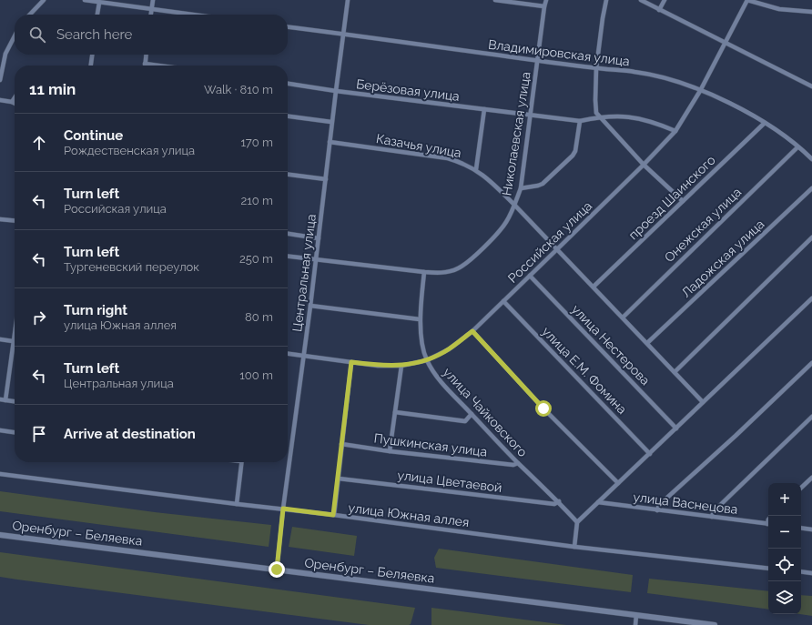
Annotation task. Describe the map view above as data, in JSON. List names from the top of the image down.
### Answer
{
  "streets": {
    "main road": ["Оренбург – Беляевка"],
    "street": [
      "Владимировская улица",
      "Берёзовая улица",
      "Николаевская улица",
      "Казачья улица",
      "проезд Шаинского",
      "Онежская улица",
      "Российская улица",
      "Ладожская улица",
      "Центральная улица",
      "улица Нестерова",
      "улица Е.М. Фомина",
      "улица Чайковского",
      "Пушкинская улица",
      "улица Цветаевой",
      "улица Васнецова",
      "улица Южная аллея"
    ]
  },
  "crossings": [
    ["Владимировская улица", "Николаевская улица"],
    ["Владимировская улица", "проезд Шаинского"],
    ["Владимировская улица", "Онежская улица"],
    ["Владимировская улица", "Российская улица"],
    ["Владимировская улица", "Центральная улица"],
    ["Берёзовая улица", "Николаевская улица"],
    ["Берёзовая улица", "Центральная улица"],
    ["Николаевская улица", "Казачья улица"],
    ["Николаевская улица", "Центральная улица"],
    ["Николаевская улица", "улица Чайковского"],
    ["Казачья улица", "Российская улица"],
    ["Казачья улица", "Центральная улица"],
    ["Российская улица", "Центральная улица"],
    ["Российская улица", "улица Нестерова"],
    ["Российская улица", "улица Е.М. Фомина"],
    ["Российская улица", "улица Чайковского"],
    ["Центральная улица", "улица Южная аллея"],
    ["Центральная улица", "Оренбург – Беляевка"],
    ["улица Чайковского", "Пушкинская улица"],
    ["улица Чайковского", "улица Цветаевой"]
  ],
  "page": {
    "search": "Search here",
    "heading": ["11 min", "Walk · 810 m"],
    "list": [
      ["Continue", "Рождественская улица", "170 m"],
      ["Turn left", "Российская улица", "210 m"],
      ["Turn left", "Тургеневский переулок", "250 m"],
      ["Turn right", "улица Южная аллея", "80 m"],
      ["Turn left", "Центральная улица", "100 m"],
      "Arrive at destination"
    ],
    "map_buttons": ["+", "−"]
  }
}
